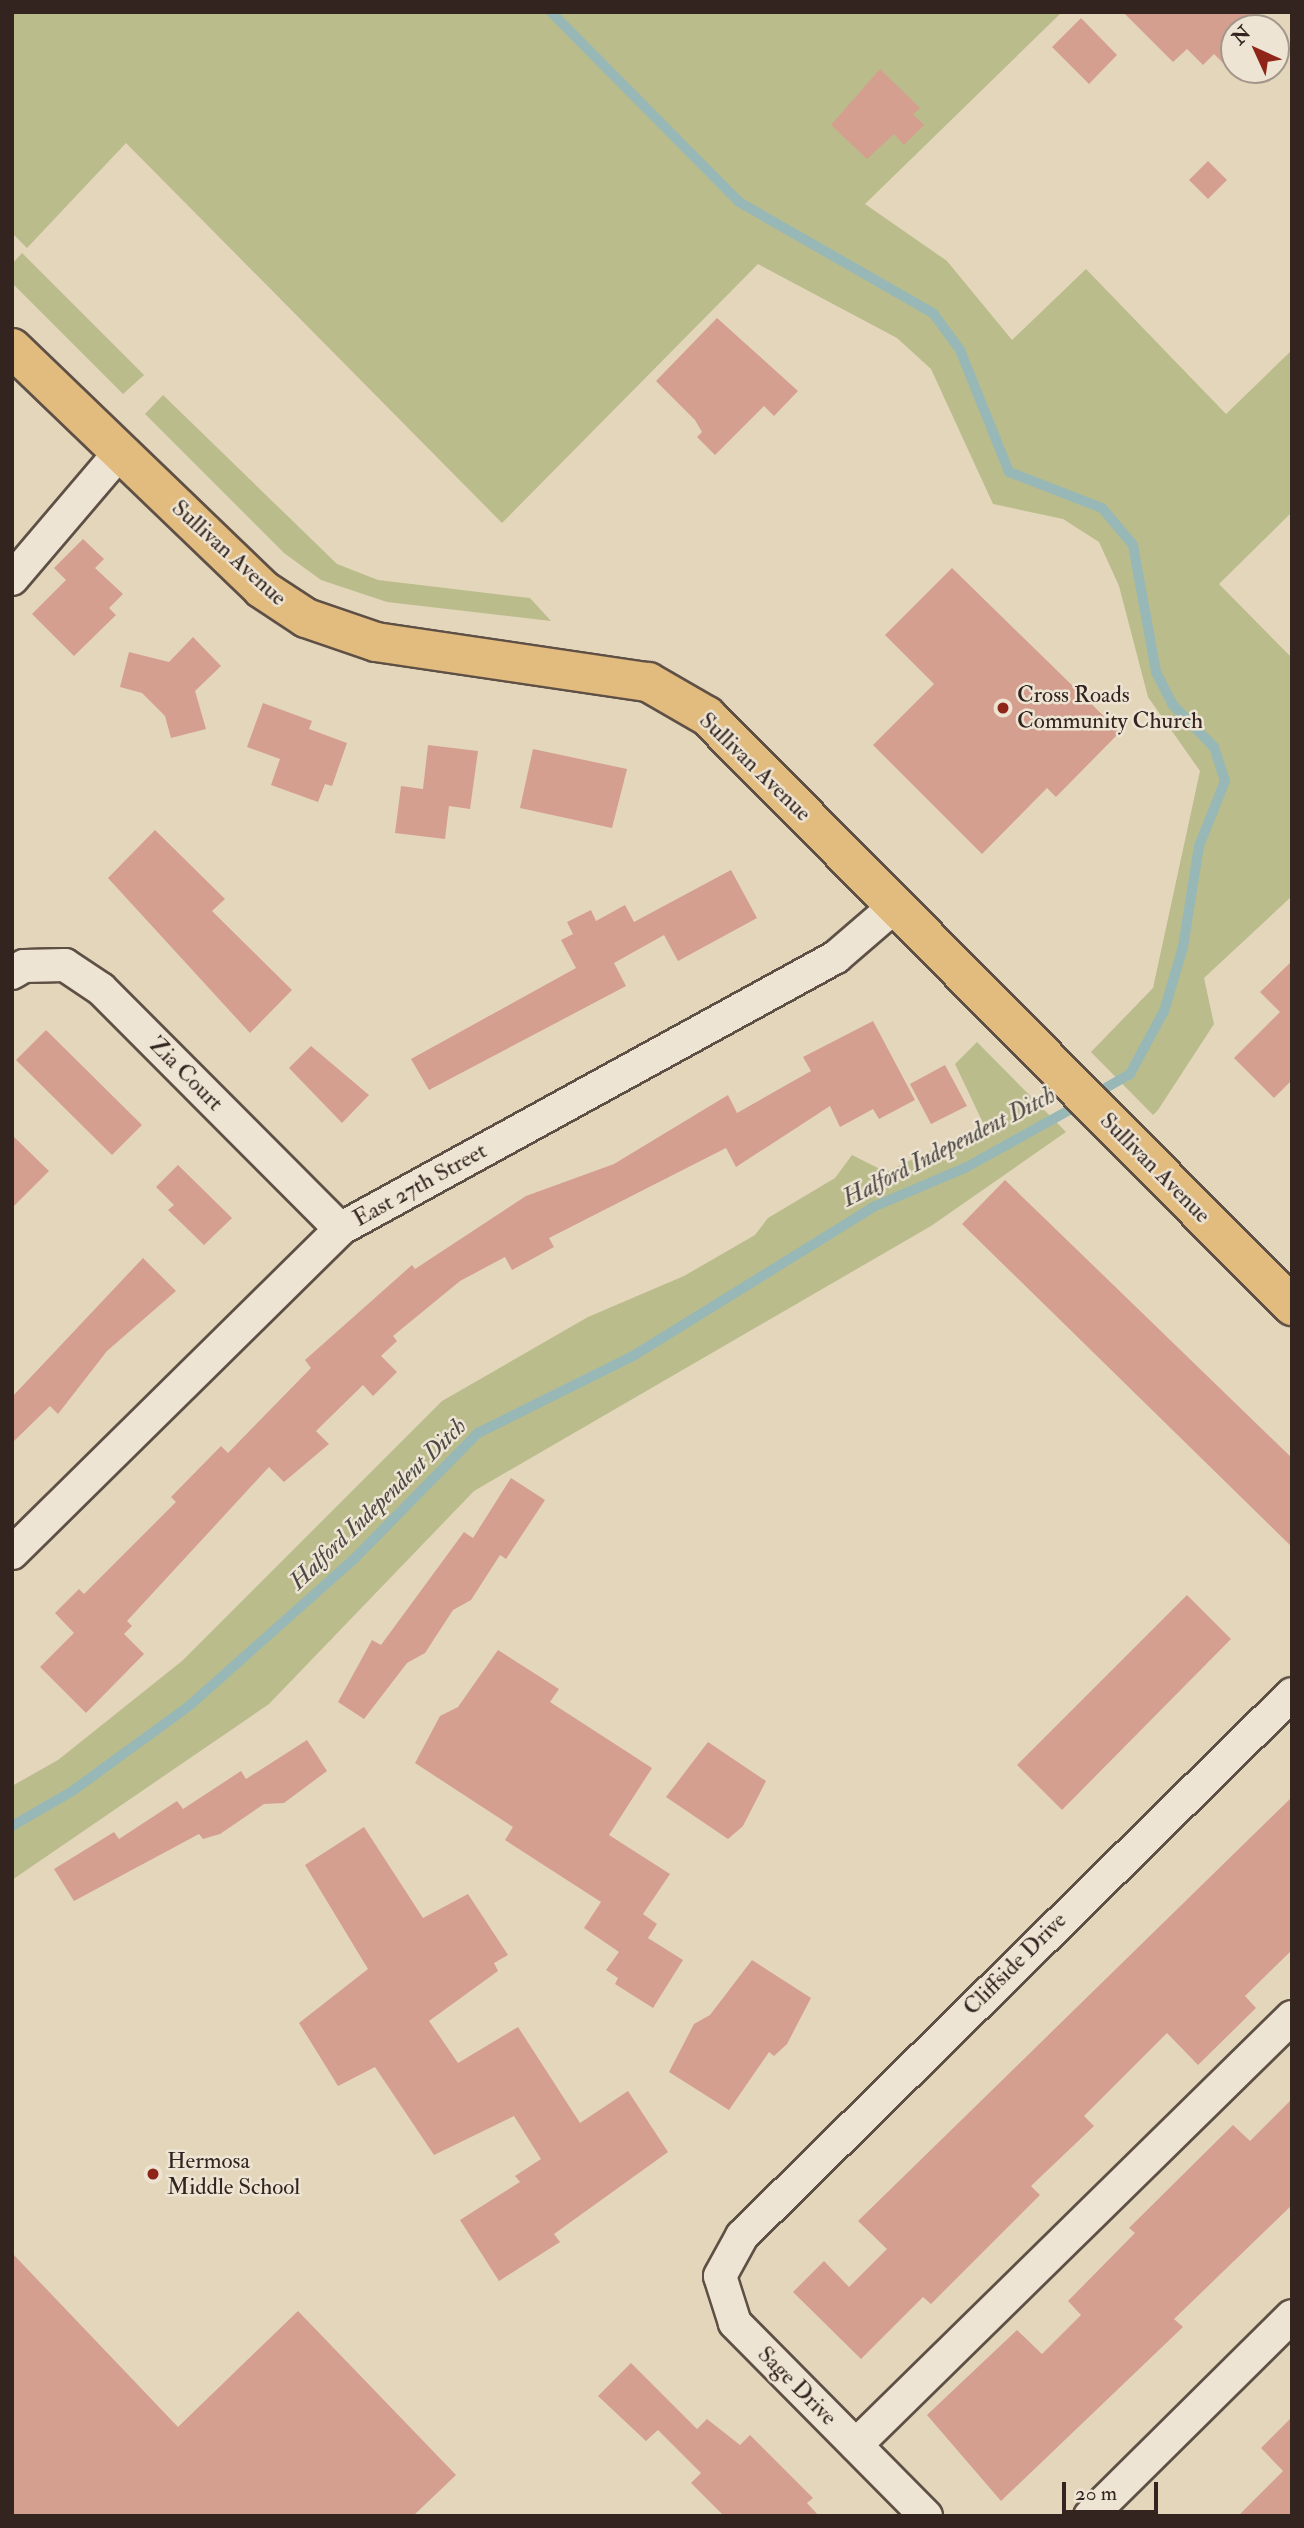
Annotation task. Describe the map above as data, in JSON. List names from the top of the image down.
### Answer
{
  "streets": {
    "main road": ["Sullivan Avenue"],
    "street": [
      "Zia Court",
      "East 27th Street",
      "Cliffside Drive",
      "Sage Drive"
    ]
  },
  "crossings": [
    ["Sullivan Avenue", "East 27th Street"],
    ["Zia Court", "East 27th Street"],
    ["Cliffside Drive", "Sage Drive"]
  ],
  "water": ["Halford Independent Ditch"],
  "places": ["Cross Roads Community Church", "Hermosa Middle School"],
  "scale_bar": "20 m",
  "north": "top left"
}
